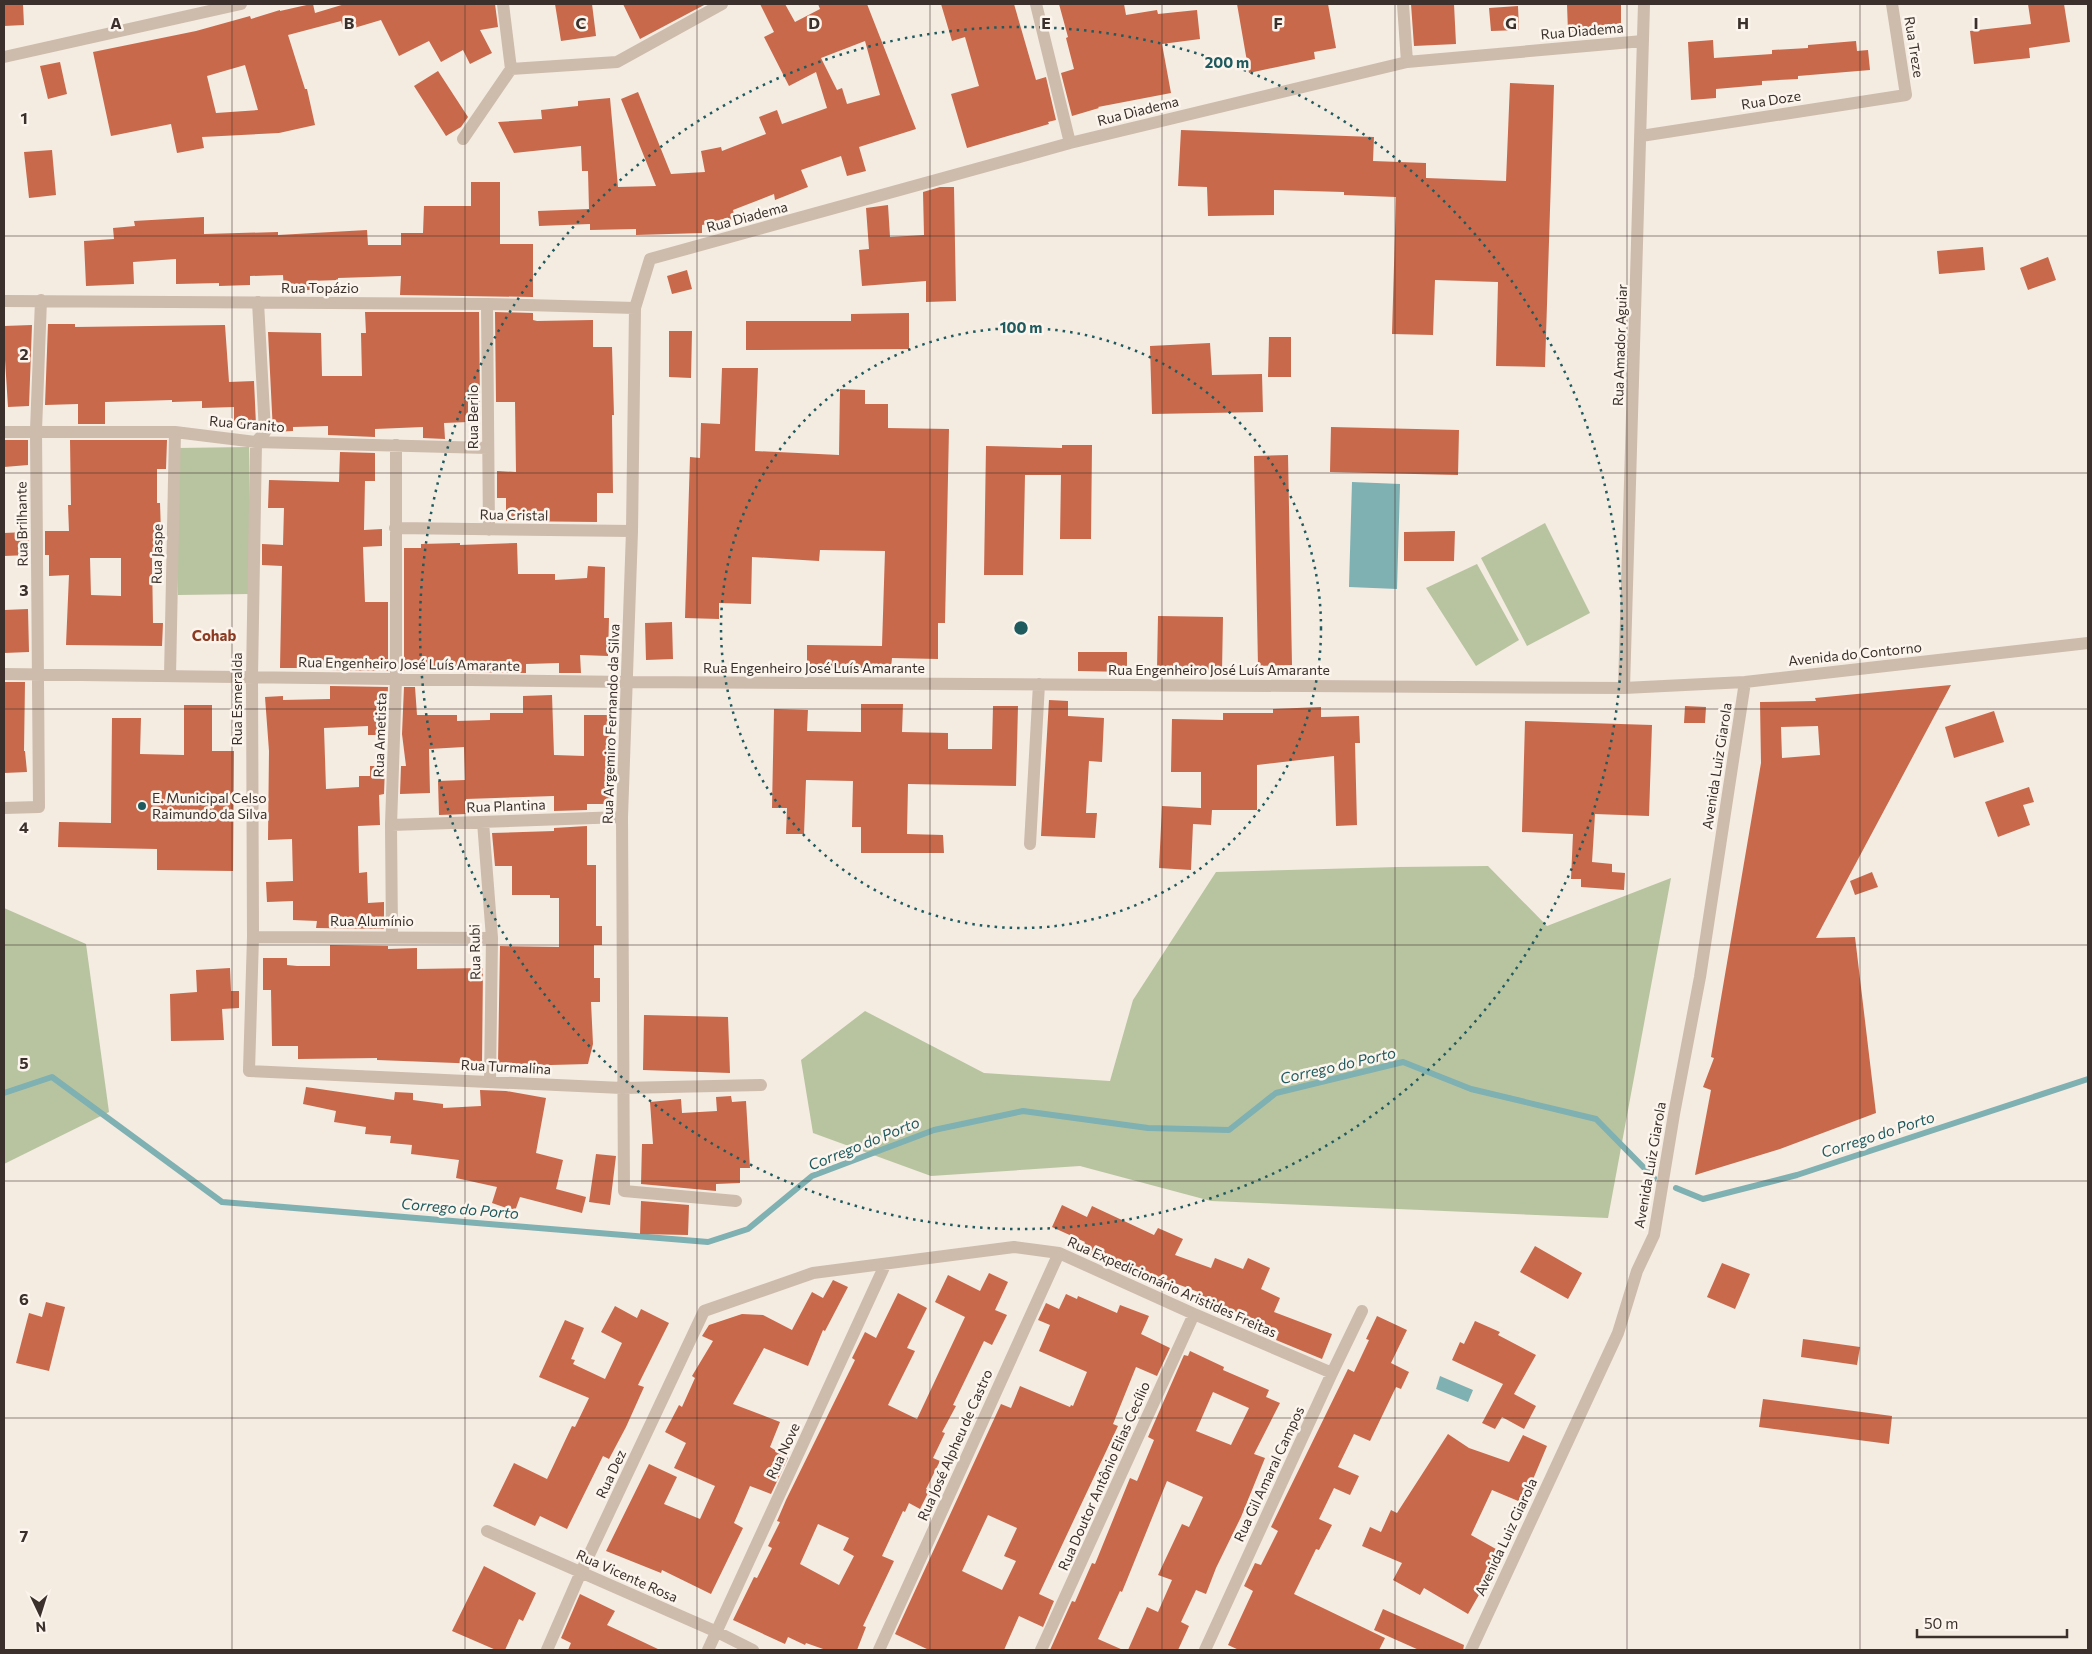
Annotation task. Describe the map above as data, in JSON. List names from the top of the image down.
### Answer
{
  "streets": {
    "street": [
      "Rua Diadema",
      "Rua Treze",
      "Rua Doze",
      "Rua Topázio",
      "Rua Amador Aguiar",
      "Rua Berilo",
      "Rua Granito",
      "Rua Cristal",
      "Rua Brilhante",
      "Rua Jaspe",
      "Avenida do Contorno",
      "Rua Engenheiro José Luís Amarante",
      "Rua Esmeralda",
      "Rua Argemiro Fernando da Silva",
      "Rua Ametista",
      "Avenida Luiz Giarola",
      "Rua Plantina",
      "Rua Alumínio",
      "Rua Rubi",
      "Rua Turmalina",
      "Rua Expedicionário Aristides Freitas",
      "Rua José Alpheu de Castro",
      "Rua Nove",
      "Rua Dez",
      "Rua Gil Amaral Campos",
      "Rua Doutor Antônio Elias Cecílio",
      "Rua Vicente Rosa"
    ]
  },
  "crossings": [
    ["Rua Diadema", "Rua Amador Aguiar"],
    ["Rua Diadema", "Rua Argemiro Fernando da Silva"],
    ["Rua Treze", "Rua Doze"],
    ["Rua Doze", "Rua Amador Aguiar"],
    ["Rua Topázio", "Rua Berilo"],
    ["Rua Topázio", "Rua Brilhante"],
    ["Rua Topázio", "Rua Esmeralda"],
    ["Rua Topázio", "Rua Argemiro Fernando da Silva"],
    ["Rua Amador Aguiar", "Avenida do Contorno"],
    ["Rua Amador Aguiar", "Rua Engenheiro José Luís Amarante"],
    ["Rua Berilo", "Rua Granito"],
    ["Rua Berilo", "Rua Cristal"],
    ["Rua Granito", "Rua Brilhante"],
    ["Rua Granito", "Rua Jaspe"],
    ["Rua Granito", "Rua Esmeralda"],
    ["Rua Granito", "Rua Ametista"],
    ["Rua Cristal", "Rua Argemiro Fernando da Silva"],
    ["Rua Cristal", "Rua Ametista"],
    ["Rua Brilhante", "Rua Engenheiro José Luís Amarante"],
    ["Rua Jaspe", "Rua Engenheiro José Luís Amarante"],
    ["Avenida do Contorno", "Rua Engenheiro José Luís Amarante"],
    ["Avenida do Contorno", "Avenida Luiz Giarola"],
    ["Rua Engenheiro José Luís Amarante", "Rua Esmeralda"],
    ["Rua Engenheiro José Luís Amarante", "Rua Argemiro Fernando da Silva"],
    ["Rua Engenheiro José Luís Amarante", "Rua Ametista"],
    ["Rua Esmeralda", "Rua Alumínio"],
    ["Rua Esmeralda", "Rua Turmalina"],
    ["Rua Argemiro Fernando da Silva", "Rua Plantina"],
    ["Rua Argemiro Fernando da Silva", "Rua Turmalina"],
    ["Rua Ametista", "Rua Plantina"],
    ["Rua Ametista", "Rua Alumínio"],
    ["Rua Plantina", "Rua Rubi"],
    ["Rua Alumínio", "Rua Rubi"],
    ["Rua Rubi", "Rua Turmalina"],
    ["Rua Expedicionário Aristides Freitas", "Rua José Alpheu de Castro"],
    ["Rua Expedicionário Aristides Freitas", "Rua Nove"],
    ["Rua Expedicionário Aristides Freitas", "Rua Dez"],
    ["Rua Expedicionário Aristides Freitas", "Rua Gil Amaral Campos"],
    ["Rua Expedicionário Aristides Freitas", "Rua Doutor Antônio Elias Cecílio"],
    ["Rua Nove", "Rua Vicente Rosa"],
    ["Rua Dez", "Rua Vicente Rosa"]
  ],
  "districts": ["Cohab"],
  "water": ["Corrego do Porto"],
  "places": ["E. Municipal Celso Raimundo da Silva"],
  "scale_bar": "50 m",
  "north": "bottom",
  "grid": {
    "columns": [
      "A",
      "B",
      "C",
      "D",
      "E",
      "F",
      "G",
      "H",
      "I"
    ],
    "rows": [
      "1",
      "2",
      "3",
      "4",
      "5",
      "6",
      "7"
    ]
  },
  "rings": ["200 m", "100 m"]
}
